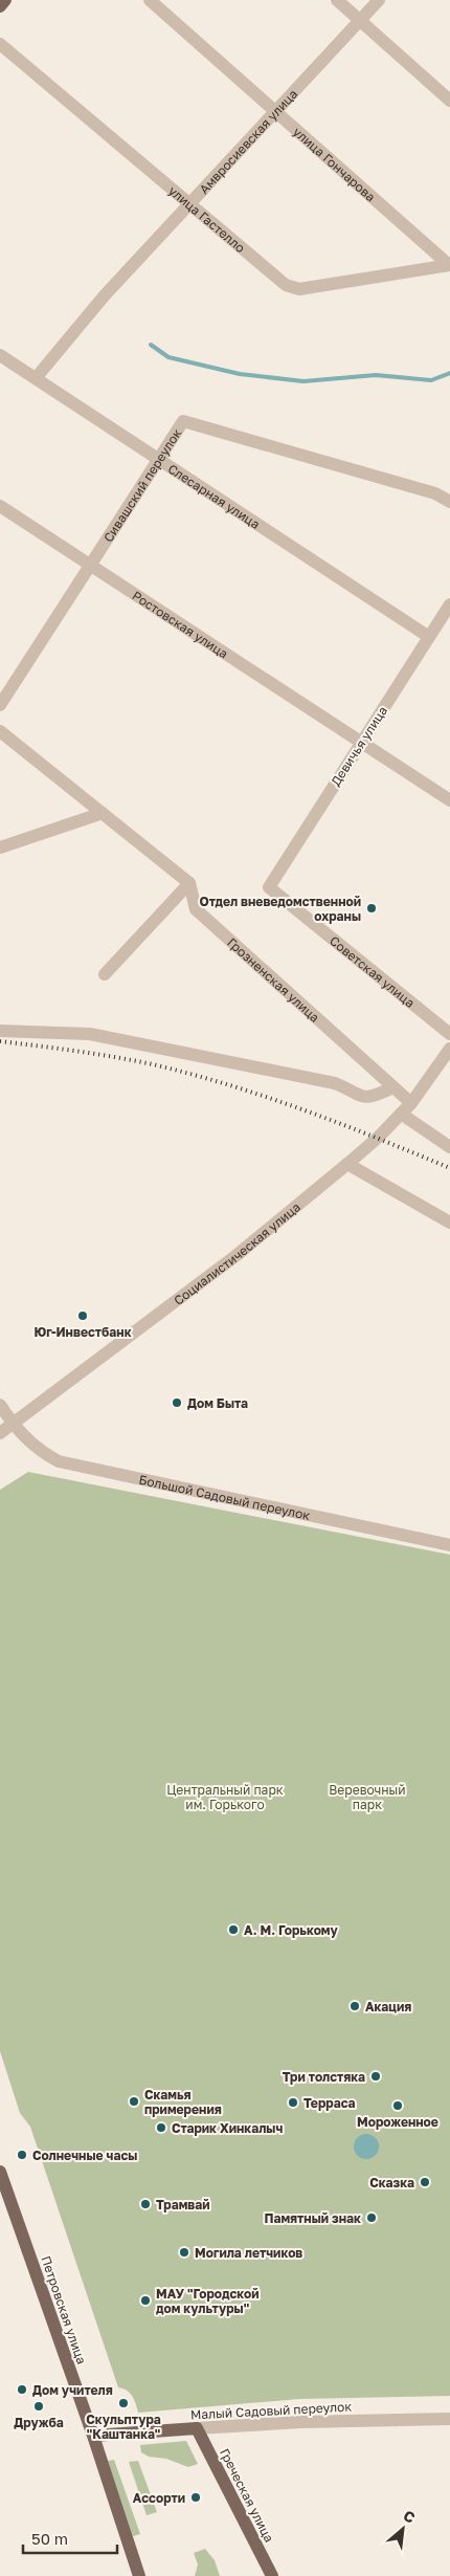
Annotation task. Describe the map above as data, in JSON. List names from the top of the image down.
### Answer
{
  "streets": {
    "main road": ["Петровская улица", "Малый Садовый переулок", "Греческая улица"],
    "street": [
      "Амвросиевская улица",
      "улица Гончарова",
      "улица Гастелло",
      "Сивашский переулок",
      "Слесарная улица",
      "Ростовская улица",
      "Девичья улица",
      "Советская улица",
      "Грозненская улица",
      "Социалистическая улица",
      "Большой Садовый переулок"
    ]
  },
  "crossings": [
    ["Амвросиевская улица", "улица Гончарова"],
    ["Амвросиевская улица", "улица Гастелло"],
    ["Амвросиевская улица", "Слесарная улица"],
    ["улица Гончарова", "улица Гастелло"],
    ["Сивашский переулок", "Слесарная улица"],
    ["Сивашский переулок", "Ростовская улица"],
    ["Слесарная улица", "Девичья улица"],
    ["Ростовская улица", "Девичья улица"],
    ["Девичья улица", "Советская улица"],
    ["Грозненская улица", "Социалистическая улица"],
    ["Социалистическая улица", "Большой Садовый переулок"],
    ["Петровская улица", "Малый Садовый переулок"],
    ["Малый Садовый переулок", "Греческая улица"]
  ],
  "parks": ["Центральный парк им. Горького", "Веревочный парк"],
  "places": [
    "Отдел вневедомственной охраны",
    "Юг-Инвестбанк",
    "Дом Быта",
    "А. М. Горькому",
    "Акация",
    "Три толстяка",
    "Скамья примерения",
    "Терраса",
    "Мороженное",
    "Старик Хинкалыч",
    "Солнечные часы",
    "Сказка",
    "Трамвай",
    "Памятный знак",
    "Могила летчиков",
    "МАУ \"Городской дом культуры\"",
    "Дом учителя",
    "Скульптура \"Каштанка\"",
    "Дружба",
    "Ассорти"
  ],
  "scale_bar": "50 m",
  "north": "top right"
}
